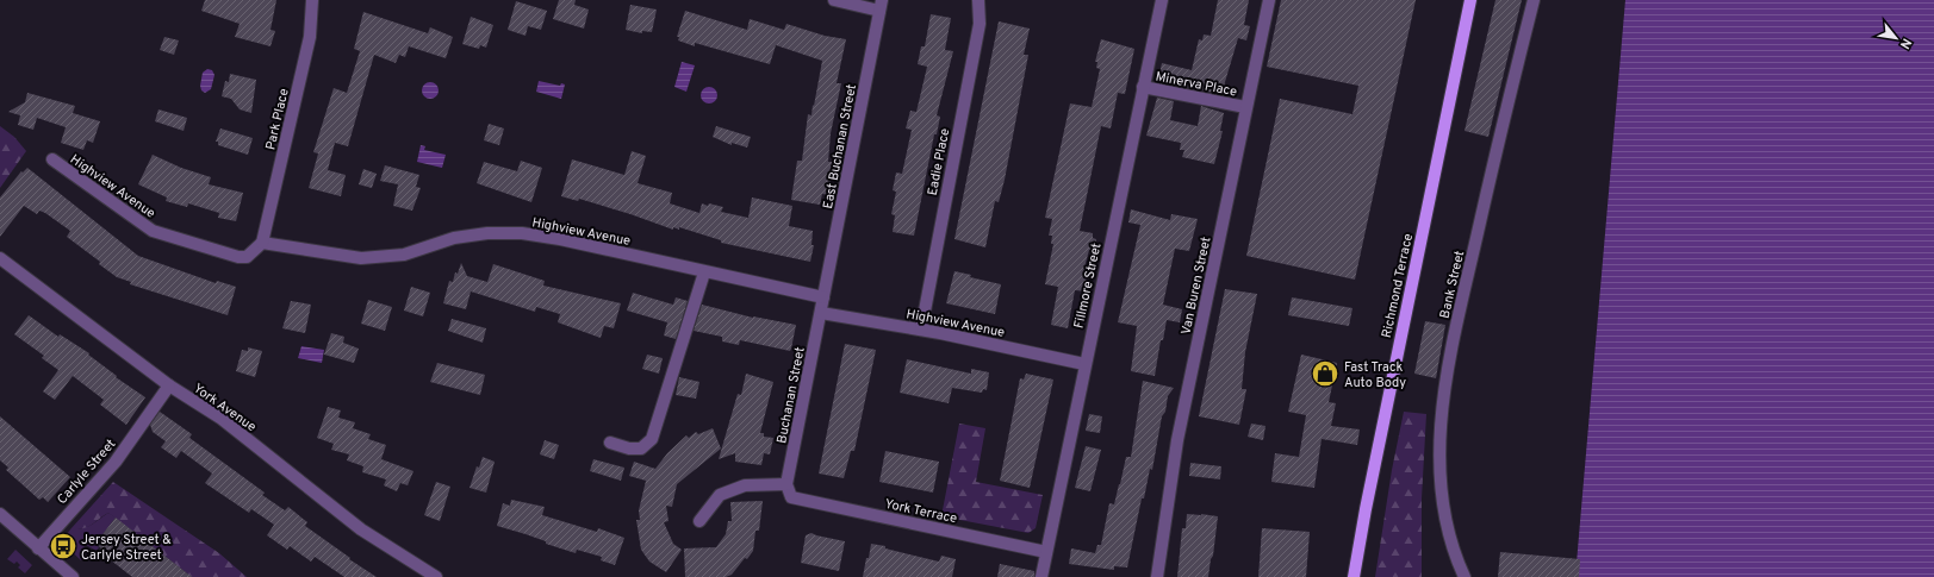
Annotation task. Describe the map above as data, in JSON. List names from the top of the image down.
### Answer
{
  "streets": {
    "main road": ["Richmond Terrace"],
    "street": [
      "Minerva Place",
      "Park Place",
      "East Buchanan Street",
      "Eadie Place",
      "Highview Avenue",
      "Bank Street",
      "Fillmore Street",
      "Van Buren Street",
      "Buchanan Street",
      "York Avenue",
      "Carlyle Street",
      "York Terrace"
    ]
  },
  "crossings": [
    ["Minerva Place", "Fillmore Street"],
    ["Minerva Place", "Van Buren Street"],
    ["Park Place", "Highview Avenue"],
    ["East Buchanan Street", "Highview Avenue"],
    ["East Buchanan Street", "Buchanan Street"],
    ["Eadie Place", "Highview Avenue"],
    ["Highview Avenue", "Fillmore Street"],
    ["Highview Avenue", "Buchanan Street"],
    ["Fillmore Street", "York Terrace"],
    ["Buchanan Street", "York Terrace"],
    ["York Avenue", "Carlyle Street"]
  ],
  "places": {
    "shop": ["Fast Track Auto Body"],
    "bus stop": ["Jersey Street & Carlyle Street"]
  },
  "north": "bottom right"
}
